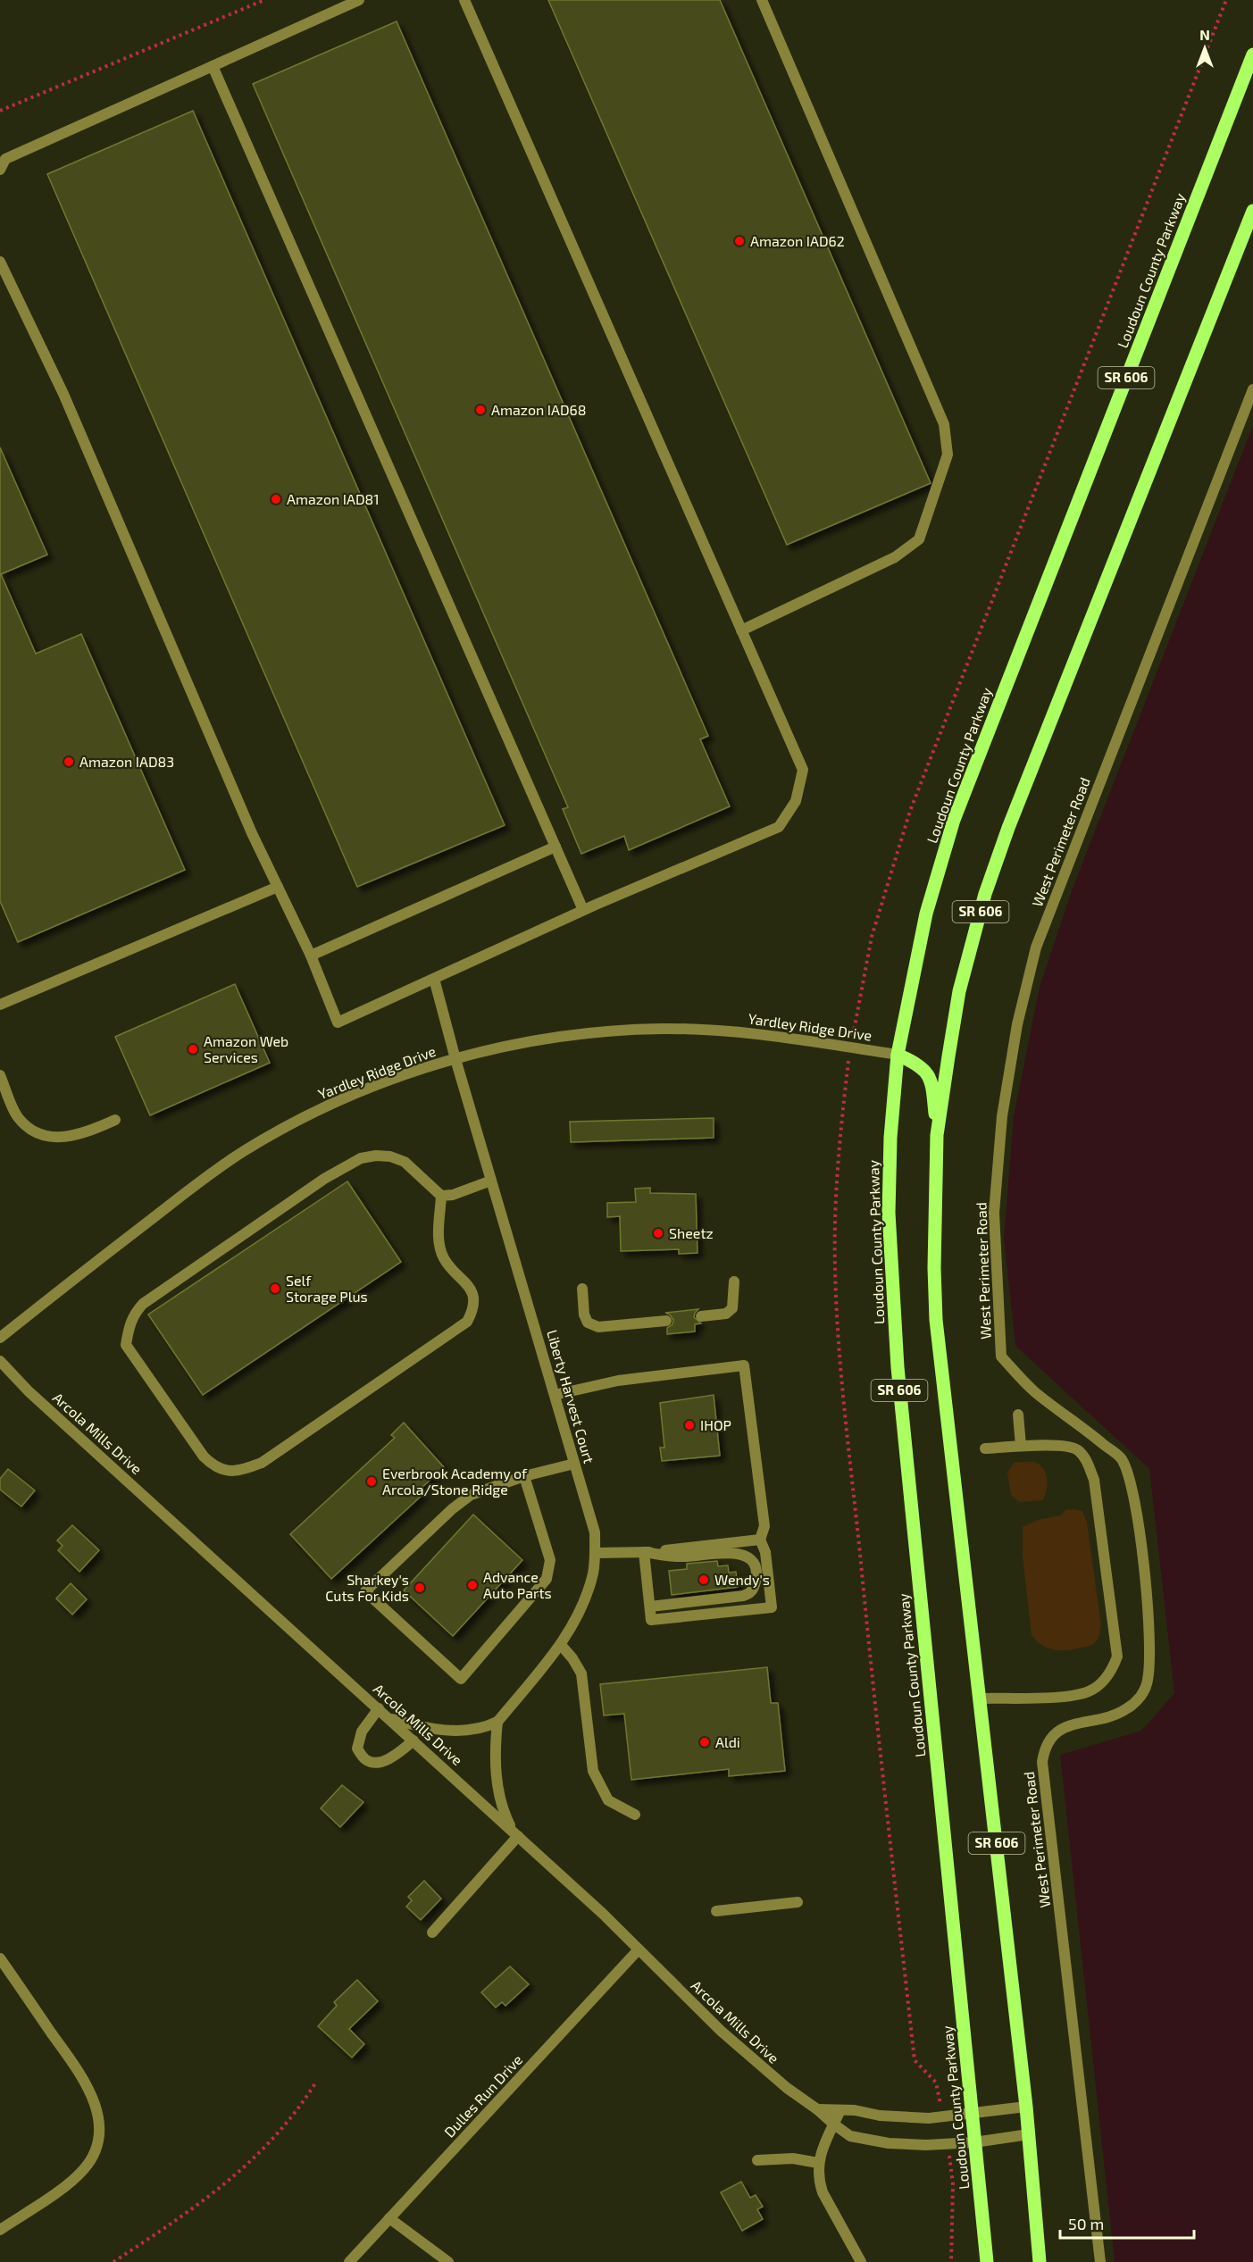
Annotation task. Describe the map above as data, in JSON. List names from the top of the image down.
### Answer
{
  "streets": {
    "main road": ["Loudoun County Parkway", "SR 606"],
    "street": [
      "West Perimeter Road",
      "Yardley Ridge Drive",
      "Liberty Harvest Court",
      "Arcola Mills Drive",
      "Dulles Run Drive"
    ]
  },
  "crossings": [
    ["Loudoun County Parkway", "Yardley Ridge Drive"],
    ["Loudoun County Parkway", "Arcola Mills Drive"],
    ["SR 606", "Arcola Mills Drive"],
    ["Yardley Ridge Drive", "Liberty Harvest Court"],
    ["Arcola Mills Drive", "Dulles Run Drive"]
  ],
  "places": [
    "Amazon IAD62",
    "Amazon IAD68",
    "Amazon IAD81",
    "Amazon IAD83",
    "Amazon Web Services",
    "Sheetz",
    "Self Storage Plus",
    "IHOP",
    "Everbrook Academy of Arcola/Stone Ridge",
    "Wendy's",
    "Advance Auto Parts",
    "Sharkey's Cuts For Kids",
    "Aldi"
  ],
  "scale_bar": "50 m",
  "north": "top"
}
